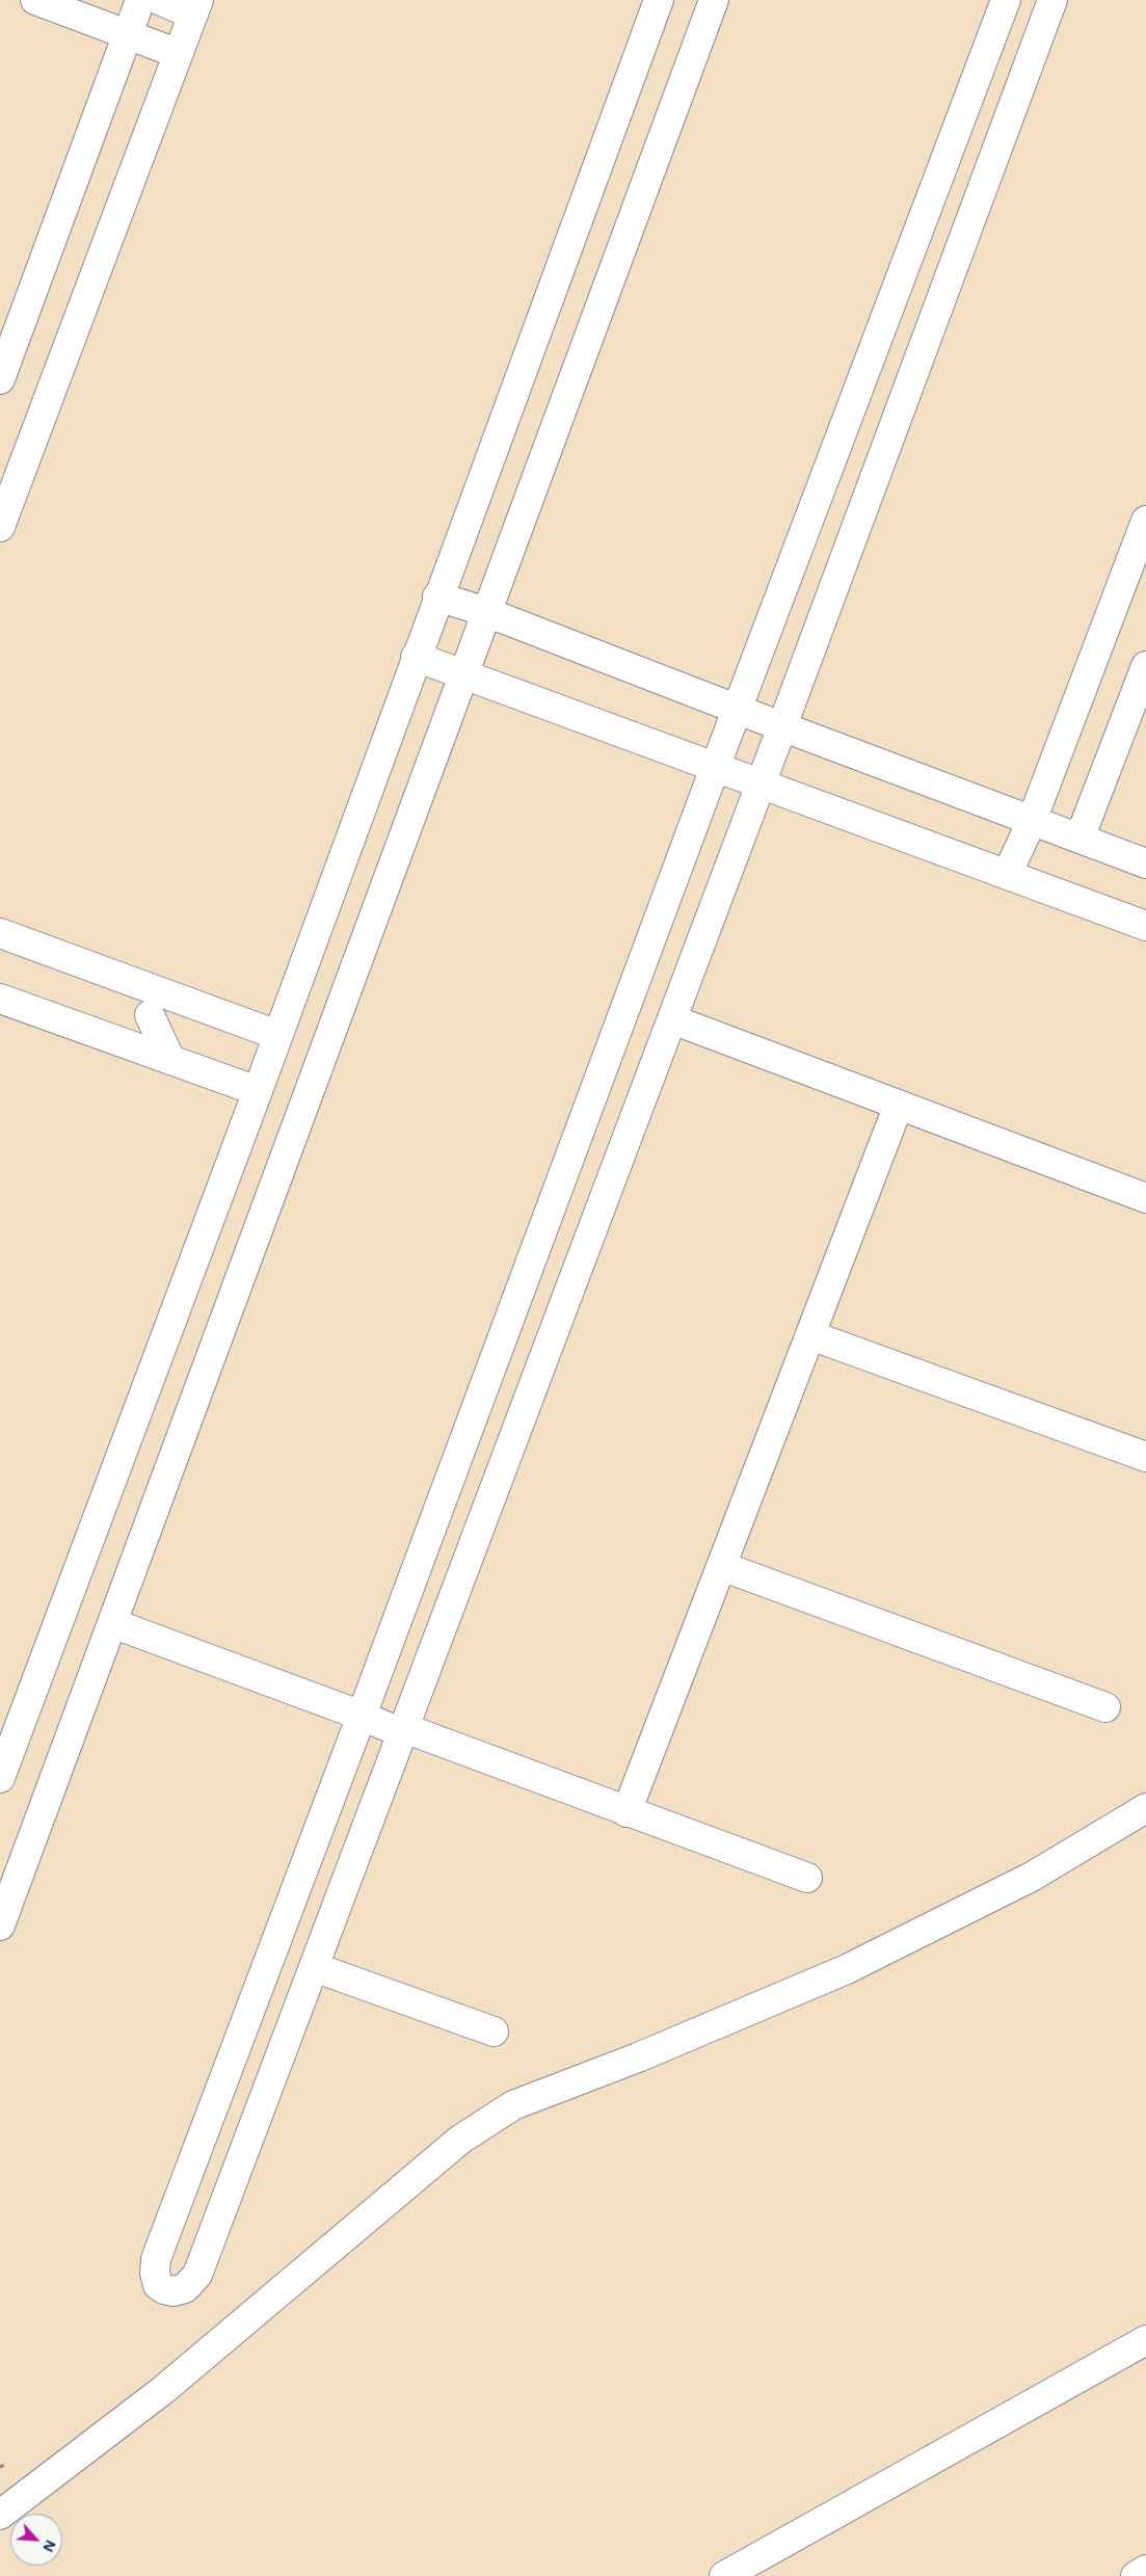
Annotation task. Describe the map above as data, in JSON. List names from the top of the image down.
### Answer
{
  "north": "bottom right"
}
